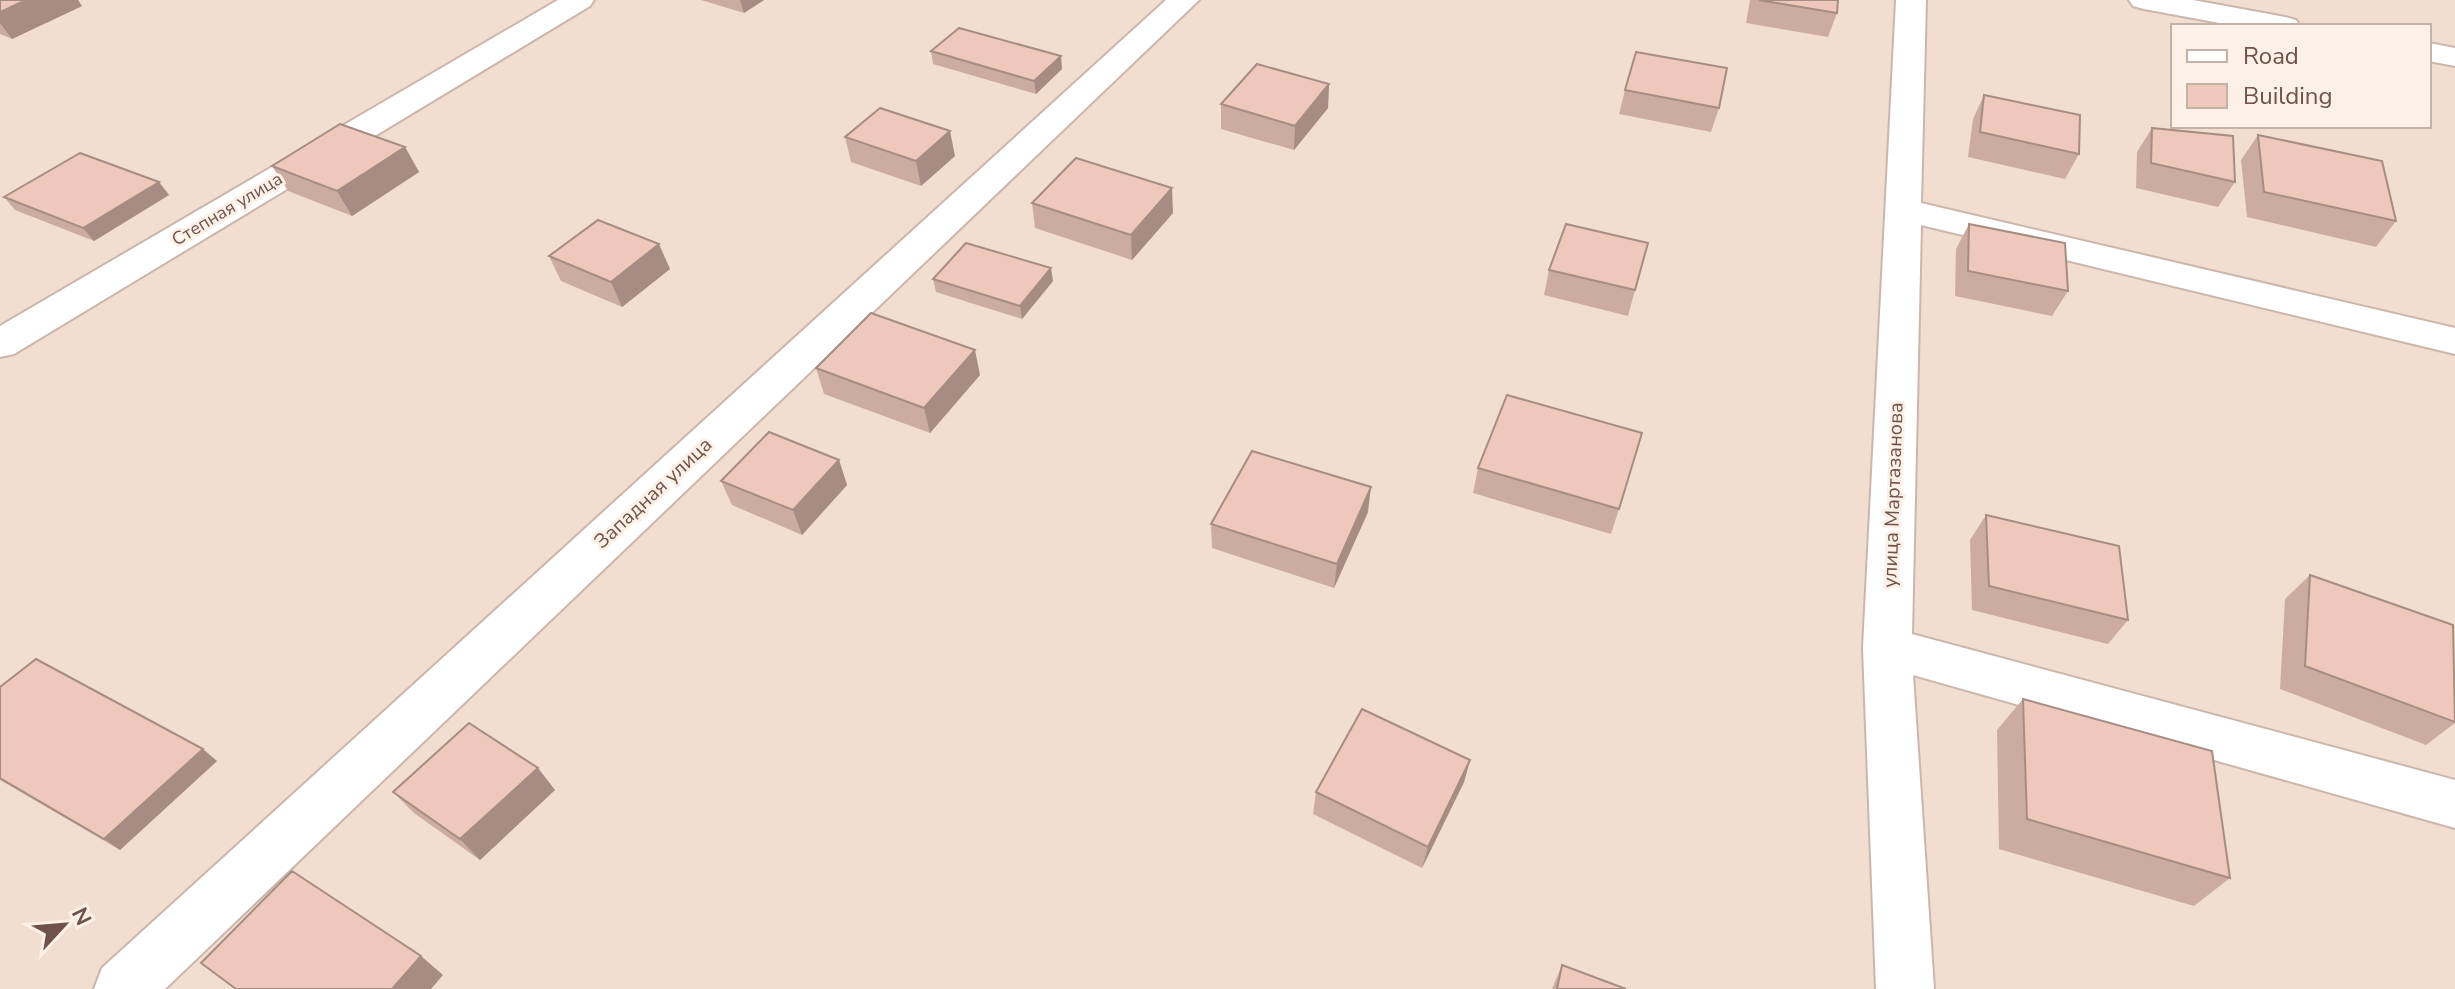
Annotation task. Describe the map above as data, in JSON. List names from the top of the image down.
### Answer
{
  "streets": {
    "street": ["Степная улица", "Западная улица", "улица Мартазанова"]
  },
  "legend": ["Road", "Building"],
  "north": "top right"
}
